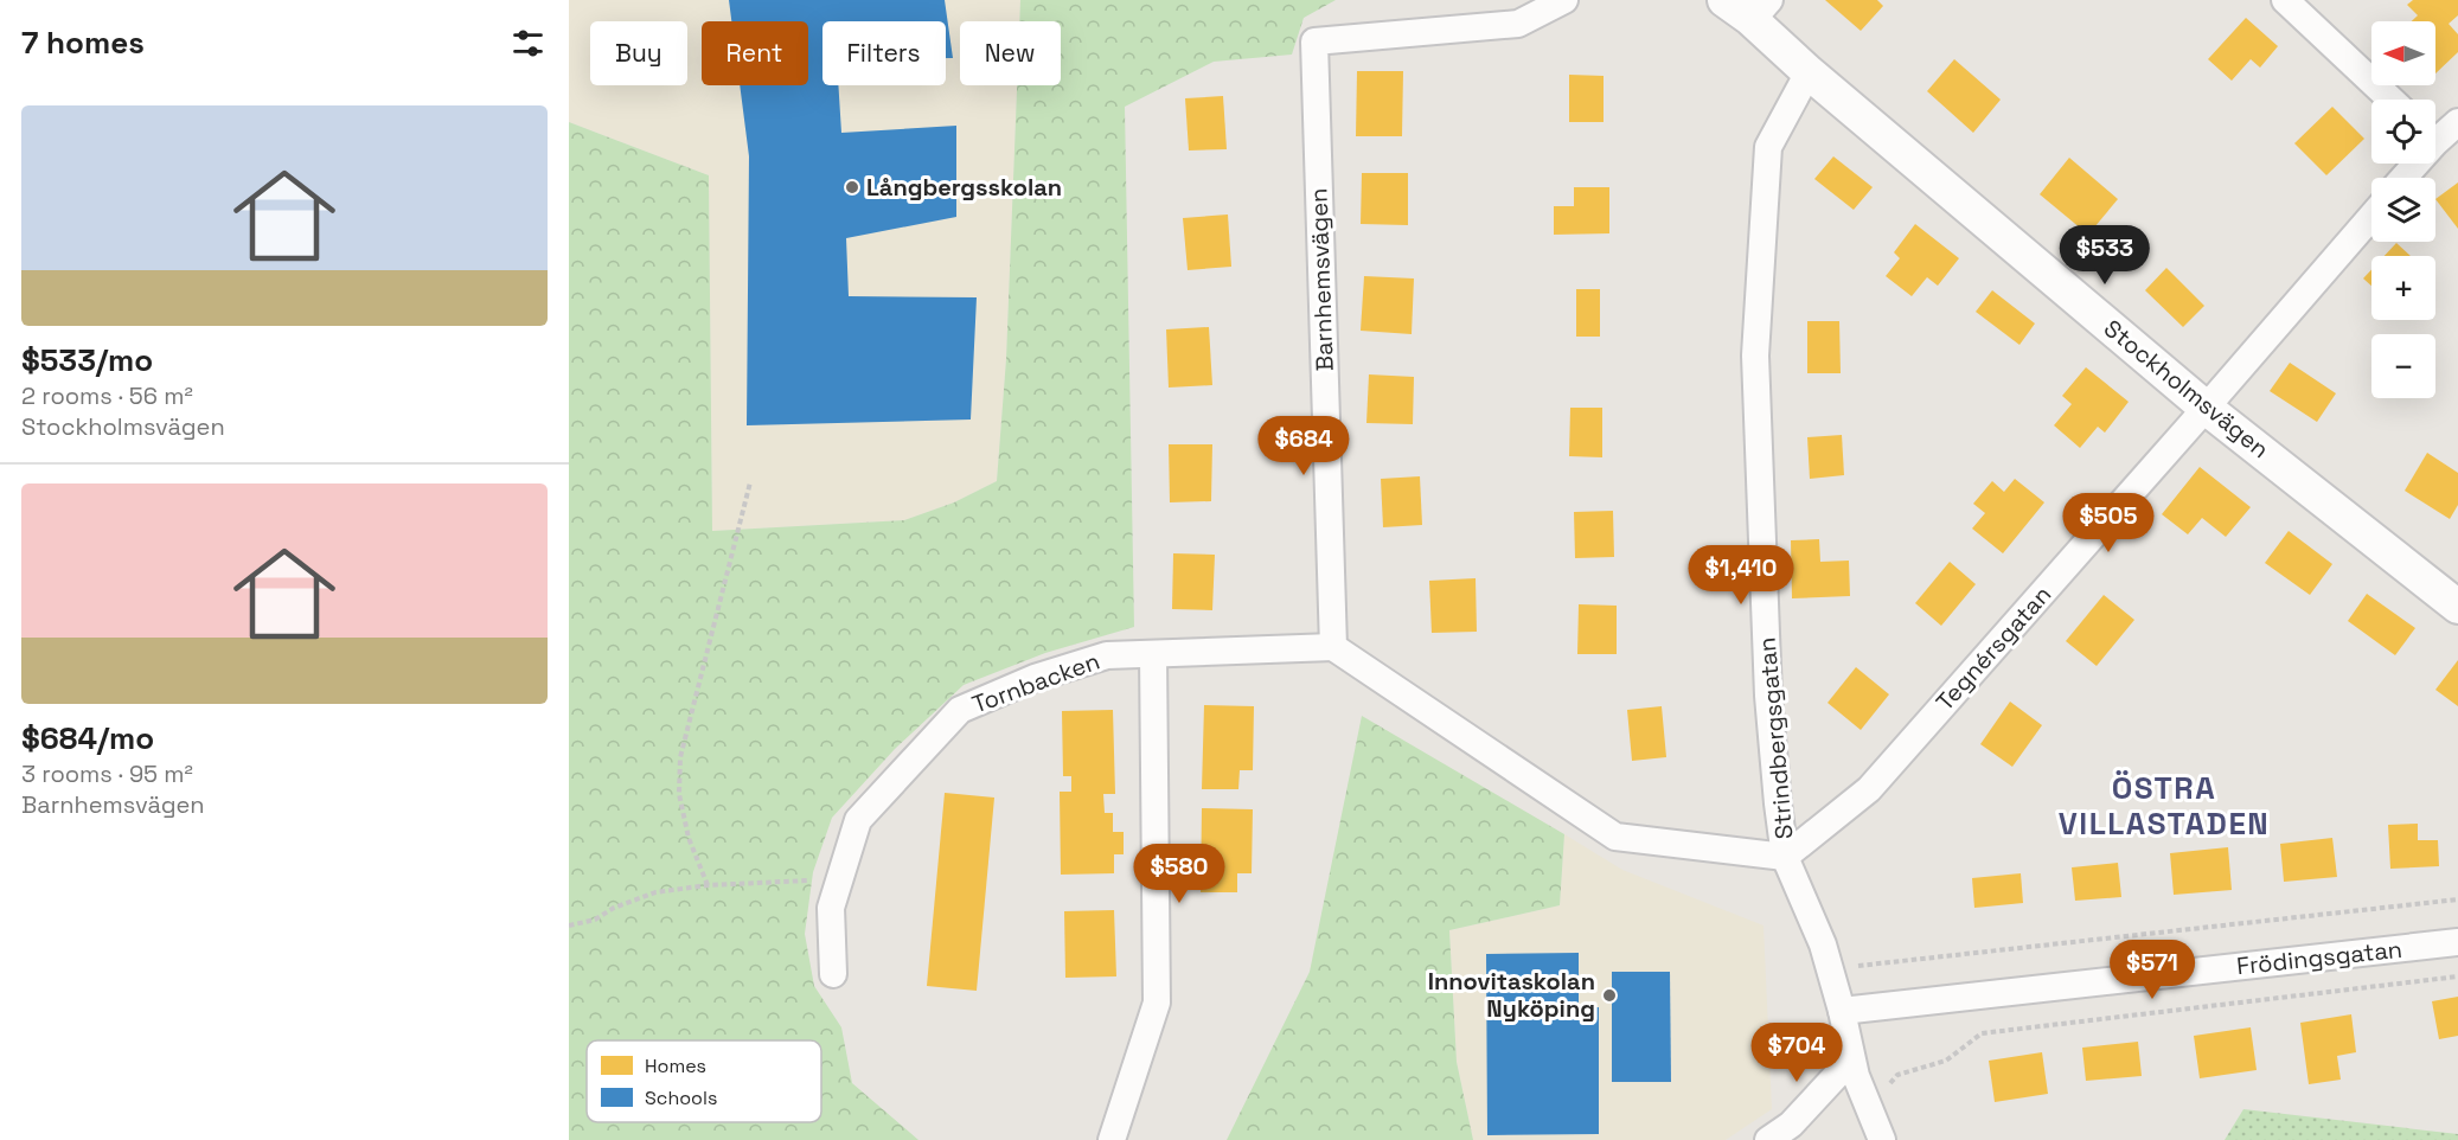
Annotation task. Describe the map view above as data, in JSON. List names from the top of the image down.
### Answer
{
  "streets": {
    "street": [
      "Barnhemsvägen",
      "Stockholmsvägen",
      "Tegnérsgatan",
      "Tornbacken",
      "Strindbergsgatan",
      "Frödingsgatan"
    ]
  },
  "crossings": [
    ["Barnhemsvägen", "Tornbacken"],
    ["Stockholmsvägen", "Tegnérsgatan"],
    ["Stockholmsvägen", "Strindbergsgatan"],
    ["Tegnérsgatan", "Strindbergsgatan"],
    ["Strindbergsgatan", "Frödingsgatan"]
  ],
  "districts": ["ÖSTRA VILLASTADEN"],
  "places": ["Långbergsskolan", "Innovitaskolan Nyköping"],
  "legend": ["Homes", "Schools"],
  "north": "left",
  "page": {
    "heading": "7 homes",
    "map_buttons": ["+", "−"],
    "chip": [
      "Buy",
      "Rent",
      "Filters",
      "New"
    ],
    "list": [
      {
        "name": "$533/mo",
        "note": "2 rooms · 56 m² · Stockholmsvägen"
      },
      {
        "name": "$684/mo",
        "note": "3 rooms · 95 m² · Barnhemsvägen"
      }
    ],
    "price": [
      "$533",
      "$684",
      "$505",
      "$1,410",
      "$580",
      "$571",
      "$704"
    ]
  }
}
